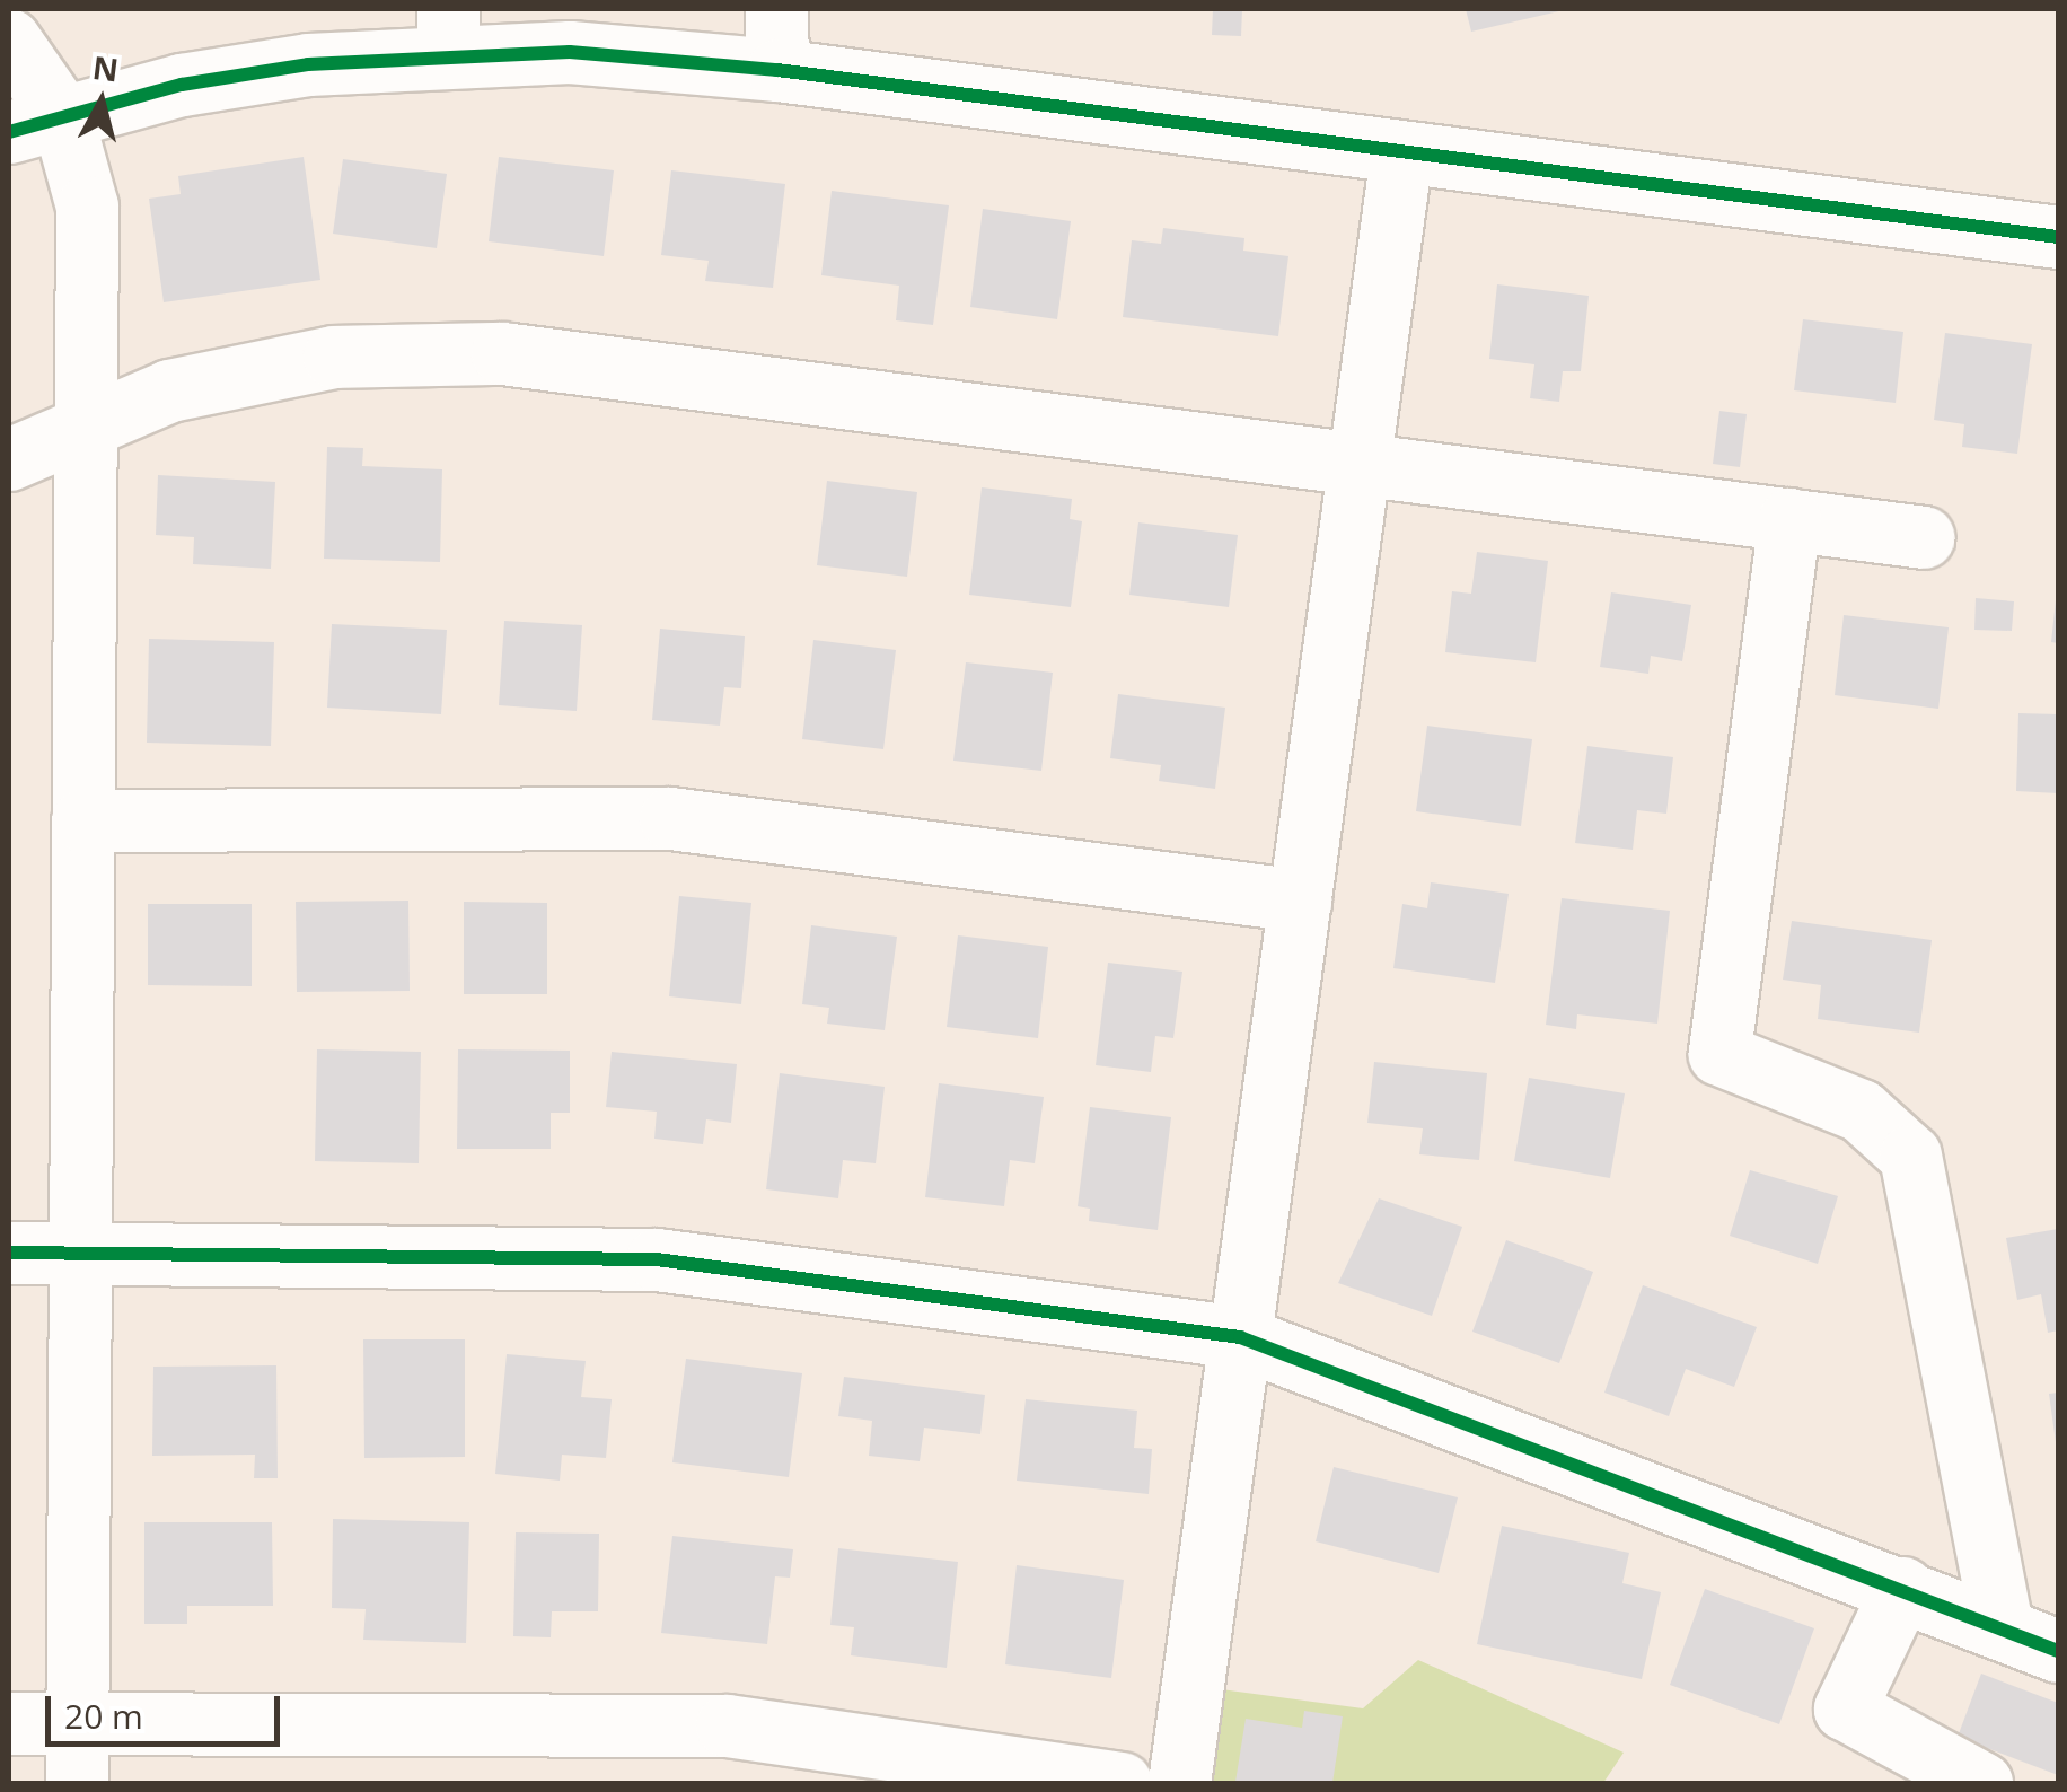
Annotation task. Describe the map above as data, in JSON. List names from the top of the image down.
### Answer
{
  "scale_bar": "20 m",
  "north": "top"
}
